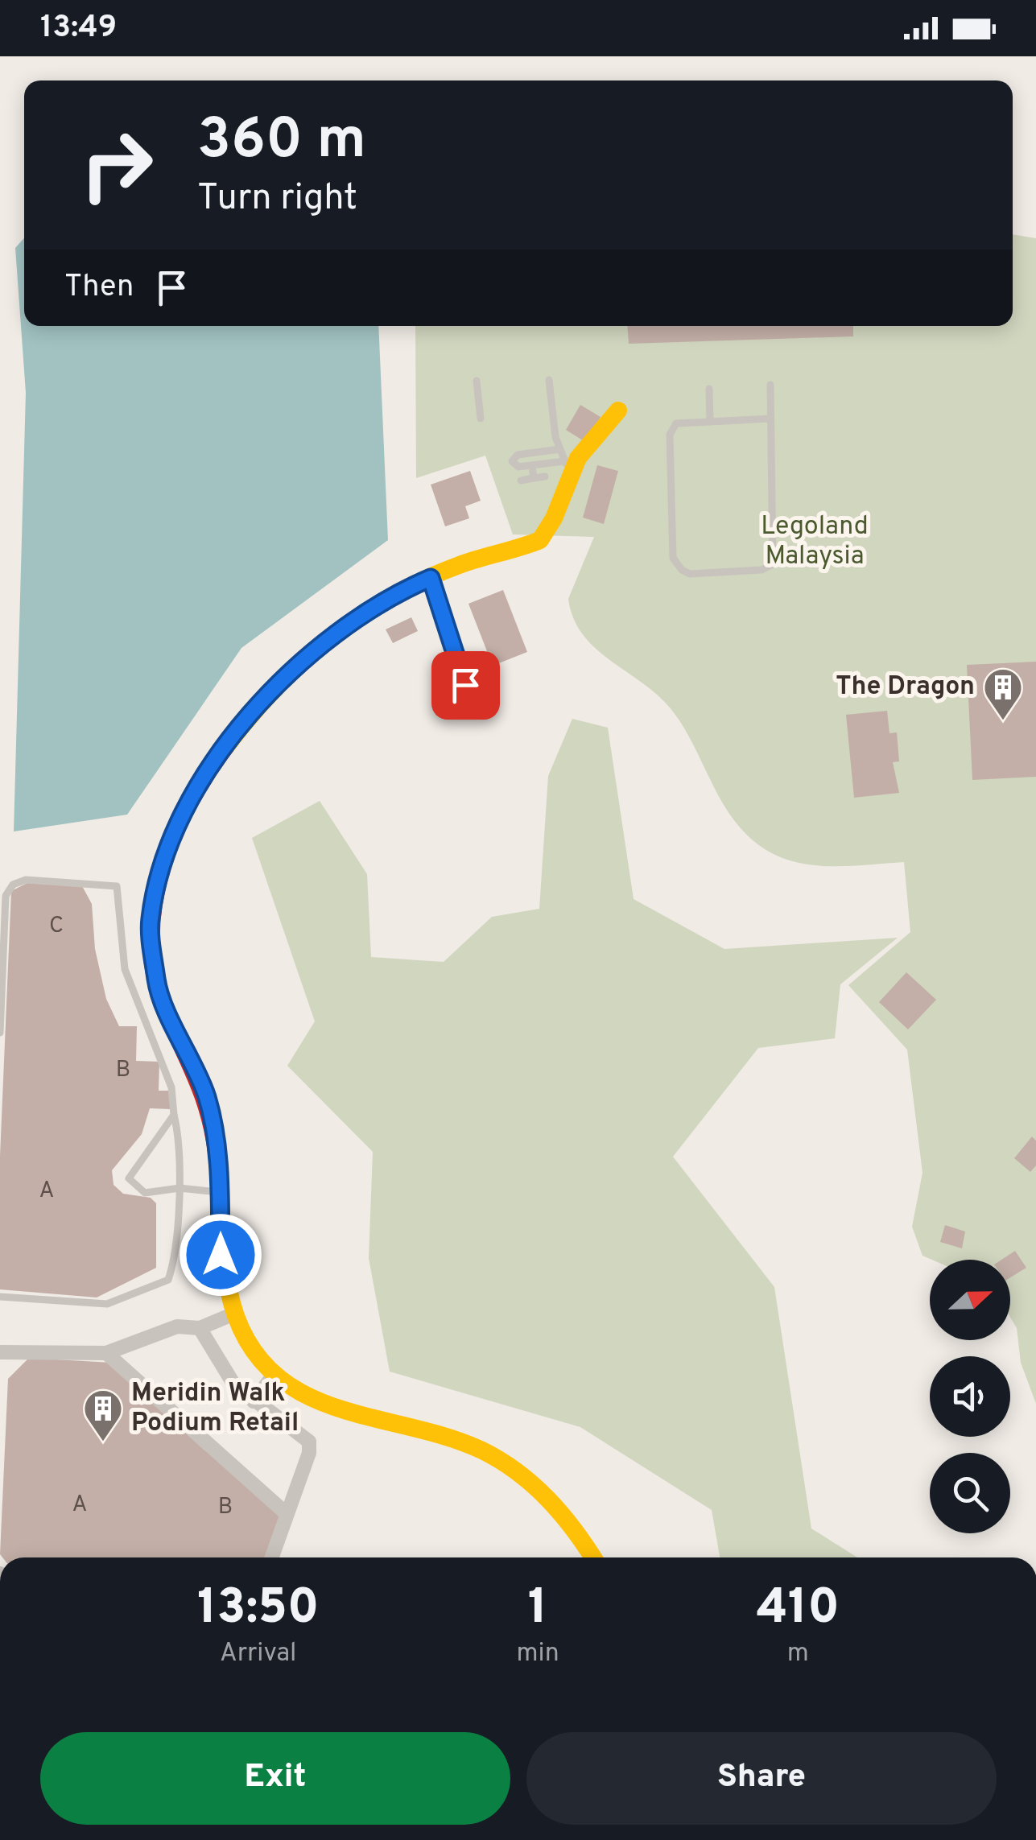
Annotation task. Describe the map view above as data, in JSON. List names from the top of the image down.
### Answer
{
  "parks": ["Legoland Malaysia"],
  "places": {
    "building": ["The Dragon", "Meridin Walk Podium Retail"]
  },
  "house_numbers": [
    "C",
    "B",
    "A",
    "A",
    "B"
  ],
  "north": "right",
  "page": {
    "status": "13:49",
    "turn": ["360 m", "Turn right"],
    "then": "Then",
    "eta": [
      "13:50",
      "Arrival",
      "1",
      "min",
      "410",
      "m"
    ],
    "buttons": ["Exit", "Share"]
  }
}
